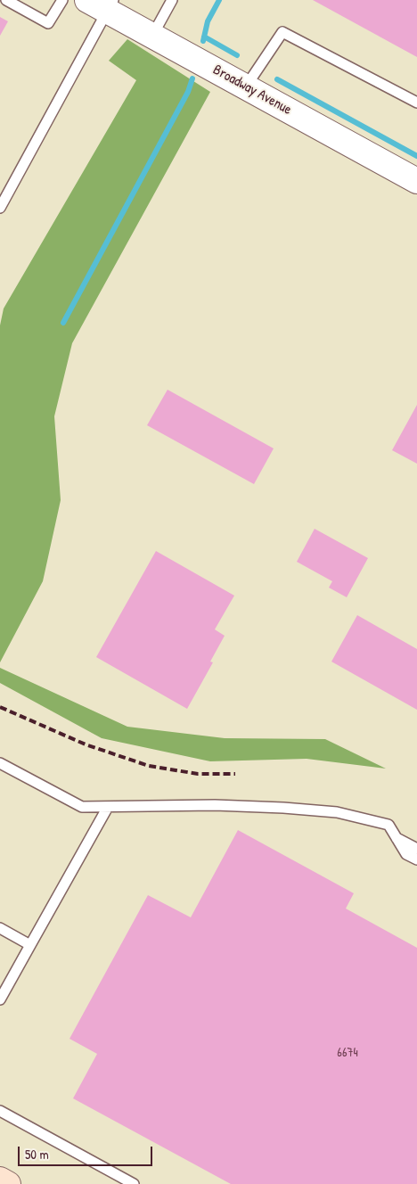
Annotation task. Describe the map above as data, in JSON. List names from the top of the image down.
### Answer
{
  "streets": {
    "street": ["Broadway Avenue"]
  },
  "house_numbers": ["6674"],
  "scale_bar": "50 m"
}
